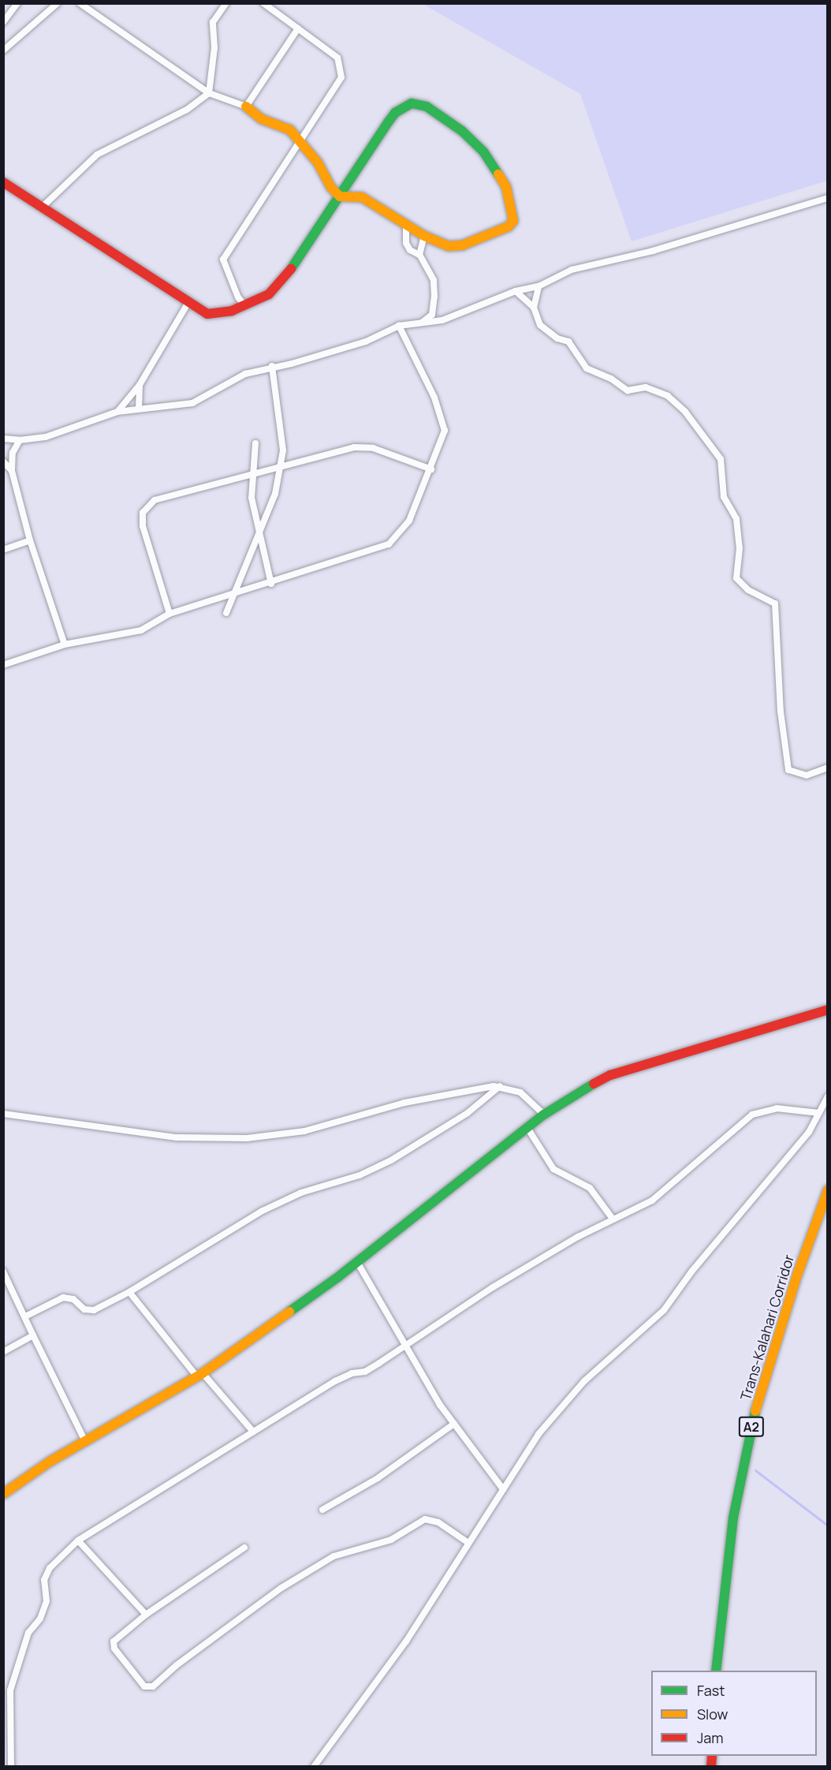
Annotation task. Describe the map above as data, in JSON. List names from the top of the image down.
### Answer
{
  "streets": {
    "main road": ["Trans-Kalahari Corridor", "A2"]
  },
  "legend": ["Fast", "Slow", "Jam"]
}
